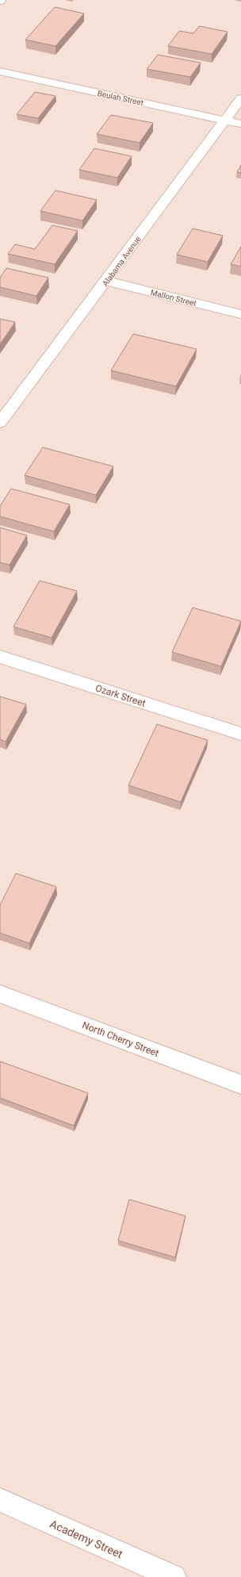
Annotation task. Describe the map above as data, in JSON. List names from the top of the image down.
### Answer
{
  "streets": {
    "street": [
      "Beulah Street",
      "Alabama Avenue",
      "Mallon Street",
      "Ozark Street",
      "North Cherry Street",
      "Academy Street"
    ]
  },
  "crossings": [
    ["Beulah Street", "Alabama Avenue"],
    ["Alabama Avenue", "Mallon Street"]
  ]
}
